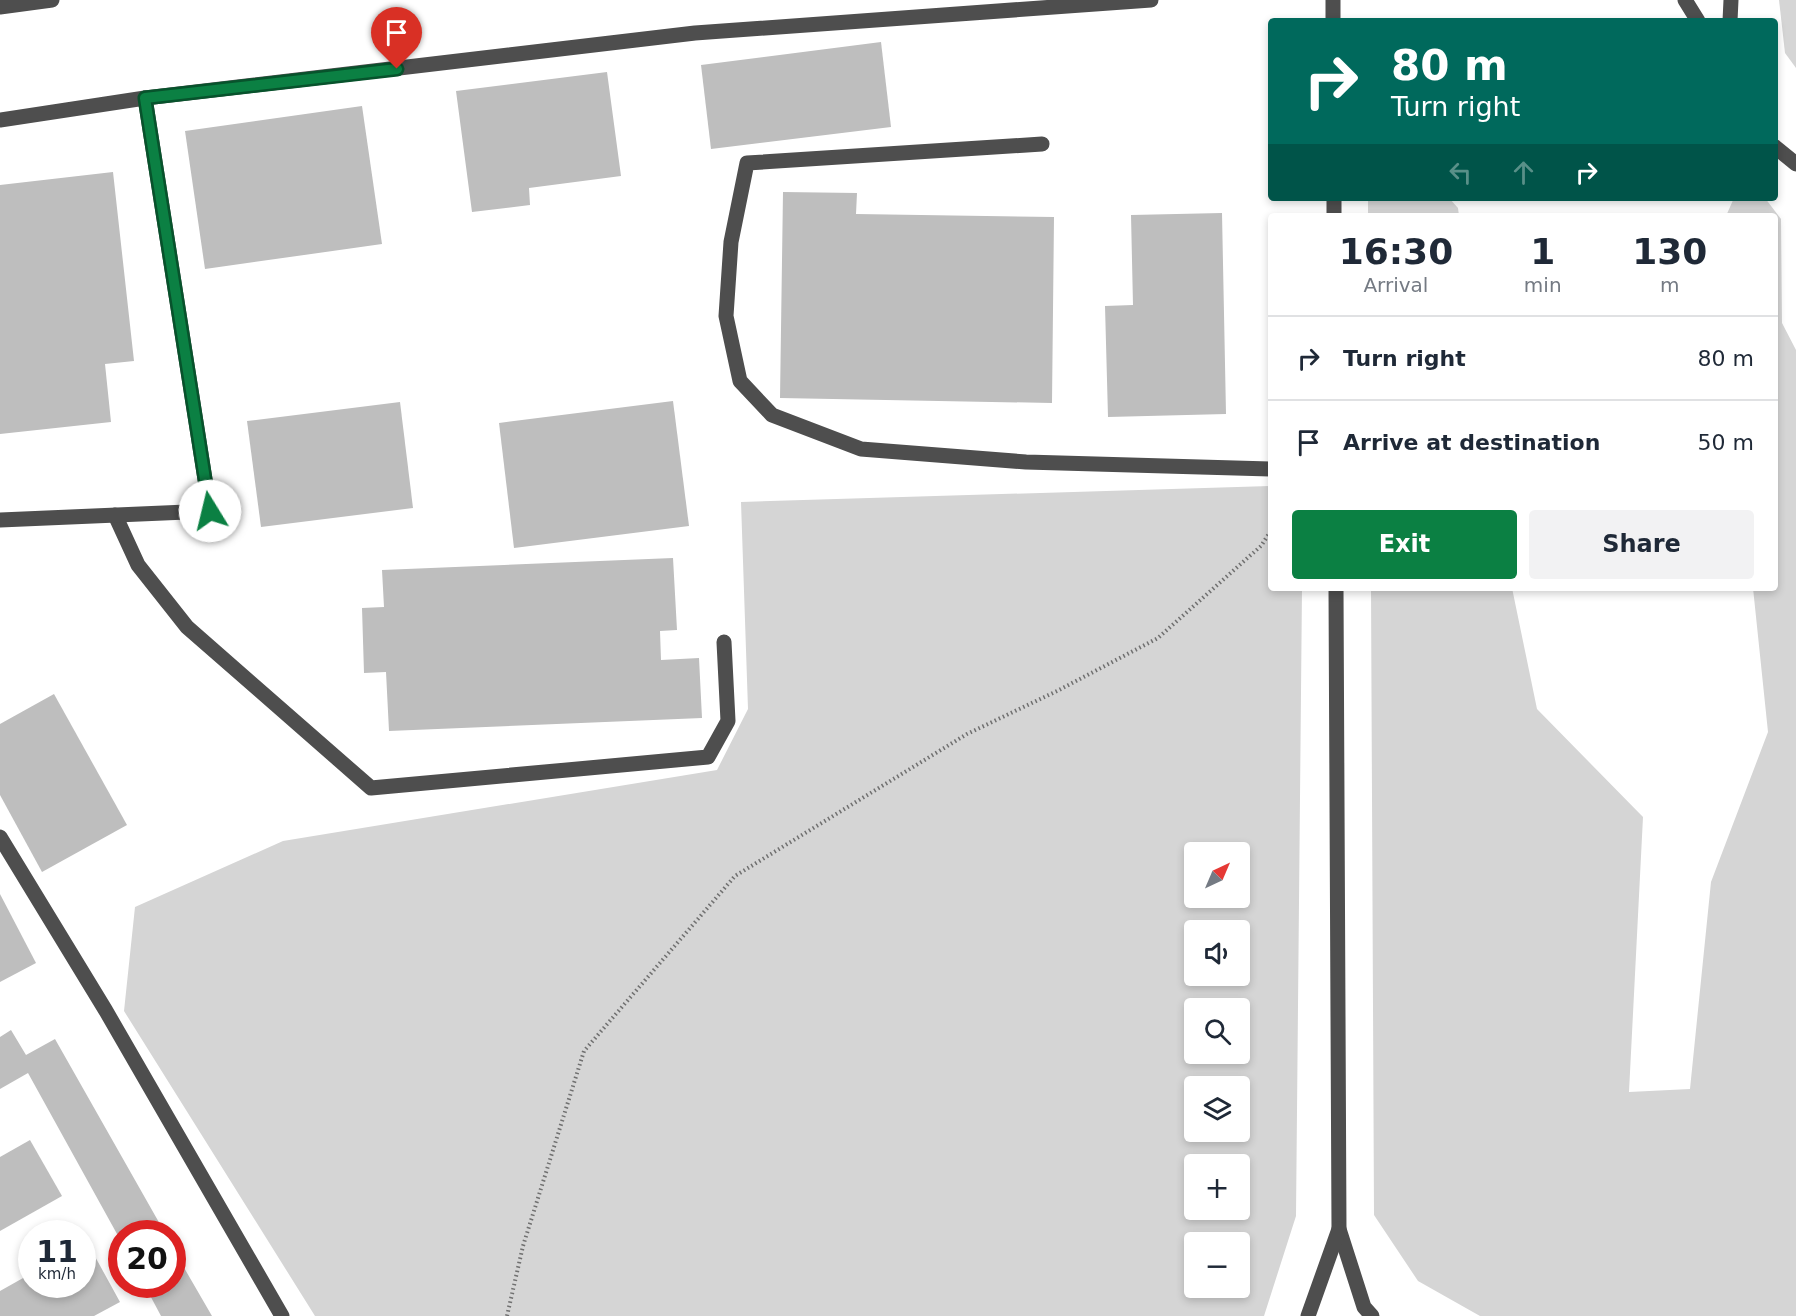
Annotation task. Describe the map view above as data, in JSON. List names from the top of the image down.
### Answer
{
  "north": "top right",
  "page": {
    "turn": ["80 m", "Turn right"],
    "eta": [
      "16:30",
      "Arrival",
      "1",
      "min",
      "130",
      "m"
    ],
    "list": [
      {
        "name": "Turn right",
        "value": "80 m"
      },
      {
        "name": "Arrive at destination",
        "value": "50 m"
      }
    ],
    "buttons": ["Exit", "Share"],
    "map_buttons": ["+", "−"],
    "speed": "11 km/h",
    "limit": "20"
  }
}
